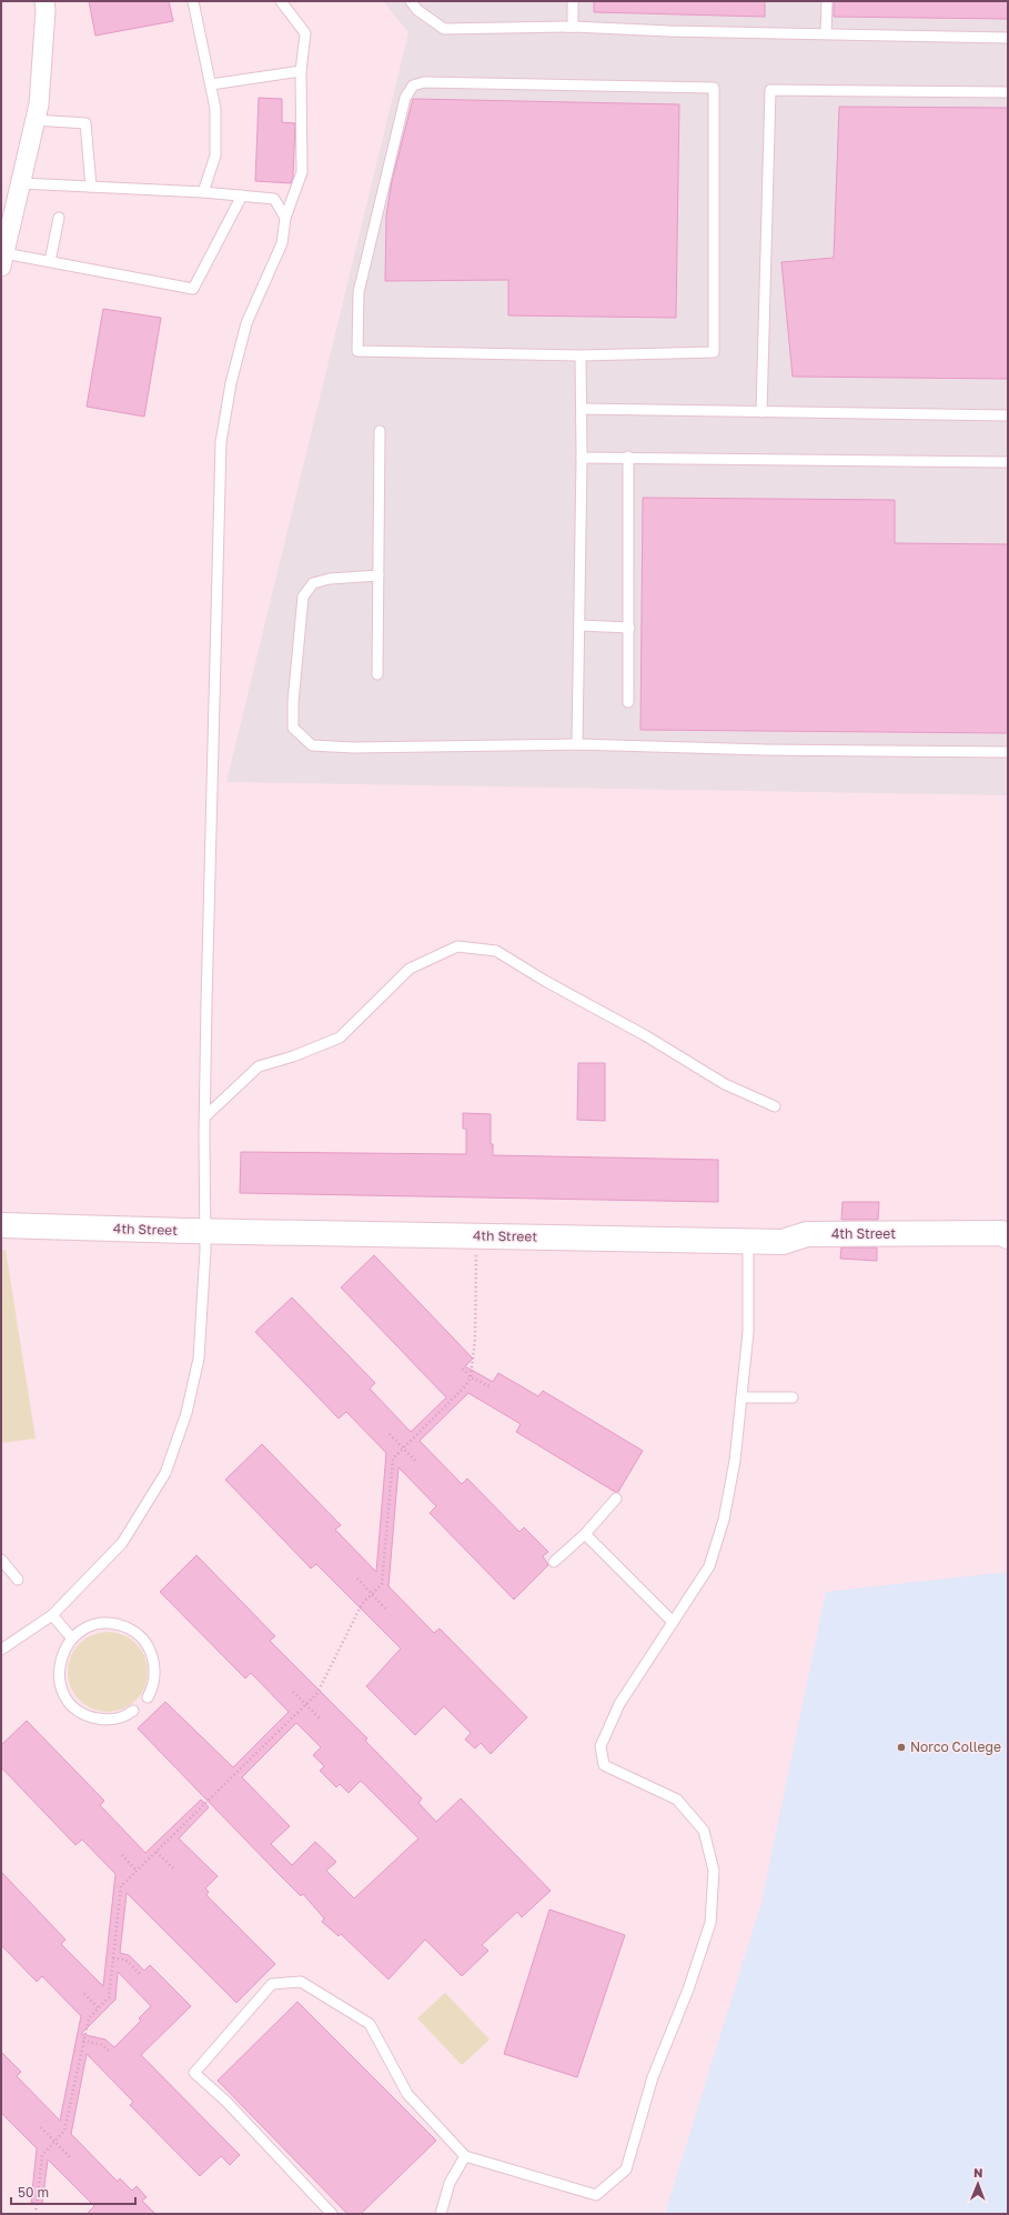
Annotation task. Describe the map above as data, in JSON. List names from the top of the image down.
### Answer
{
  "streets": {
    "street": ["4th Street"]
  },
  "places": ["Norco College"],
  "scale_bar": "50 m",
  "north": "top"
}
